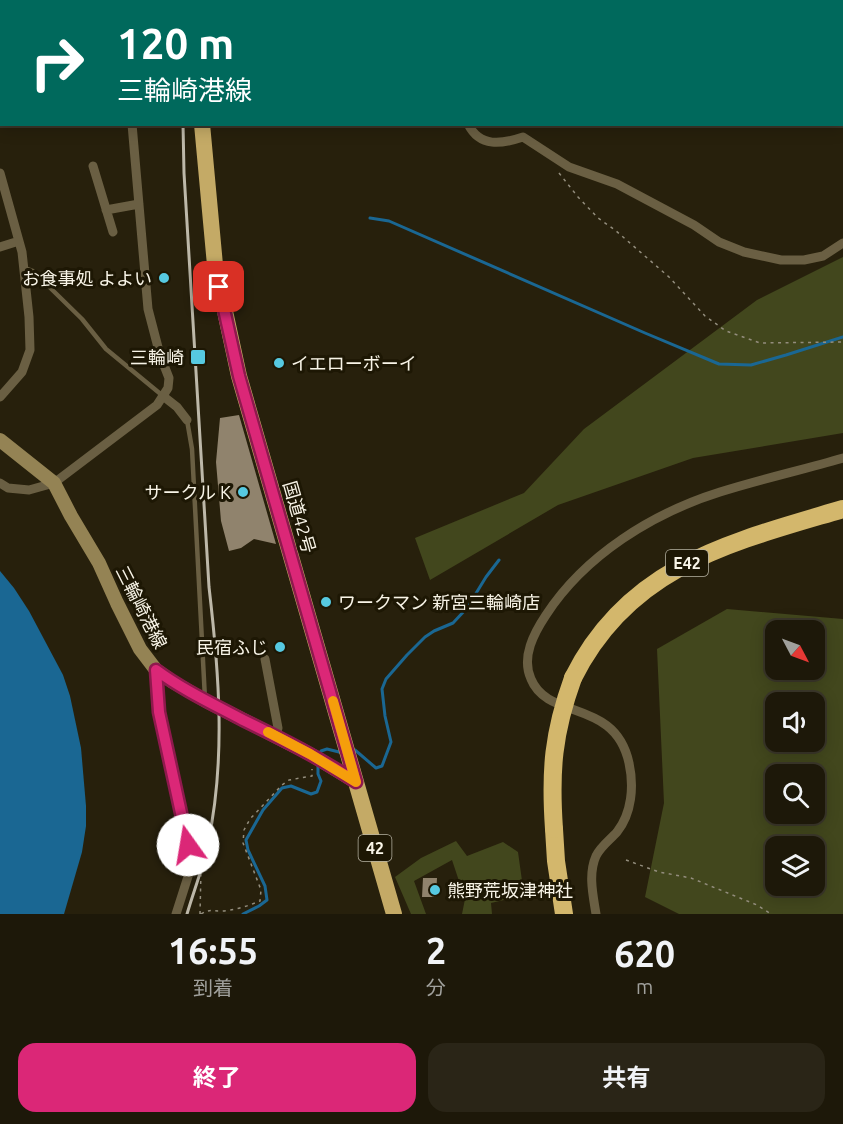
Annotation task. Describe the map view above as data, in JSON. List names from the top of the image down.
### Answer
{
  "streets": {
    "highway": ["国道42号", "E42", "42"],
    "main road": ["三輪崎港線"]
  },
  "crossings": [
    ["国道42号", "三輪崎港線"]
  ],
  "places": {
    "other": [
      "お食事処 よよい",
      "イエローボーイ",
      "サークル K",
      "ワークマン 新宮三輪崎店",
      "民宿ふじ",
      "熊野荒坂津神社"
    ],
    "transit": ["三輪崎"]
  },
  "north": "bottom right",
  "page": {
    "turn": ["120 m", "三輪崎港線"],
    "eta": [
      "16:55",
      "到着",
      "2",
      "分",
      "620",
      "m"
    ],
    "buttons": ["終了", "共有"]
  }
}
